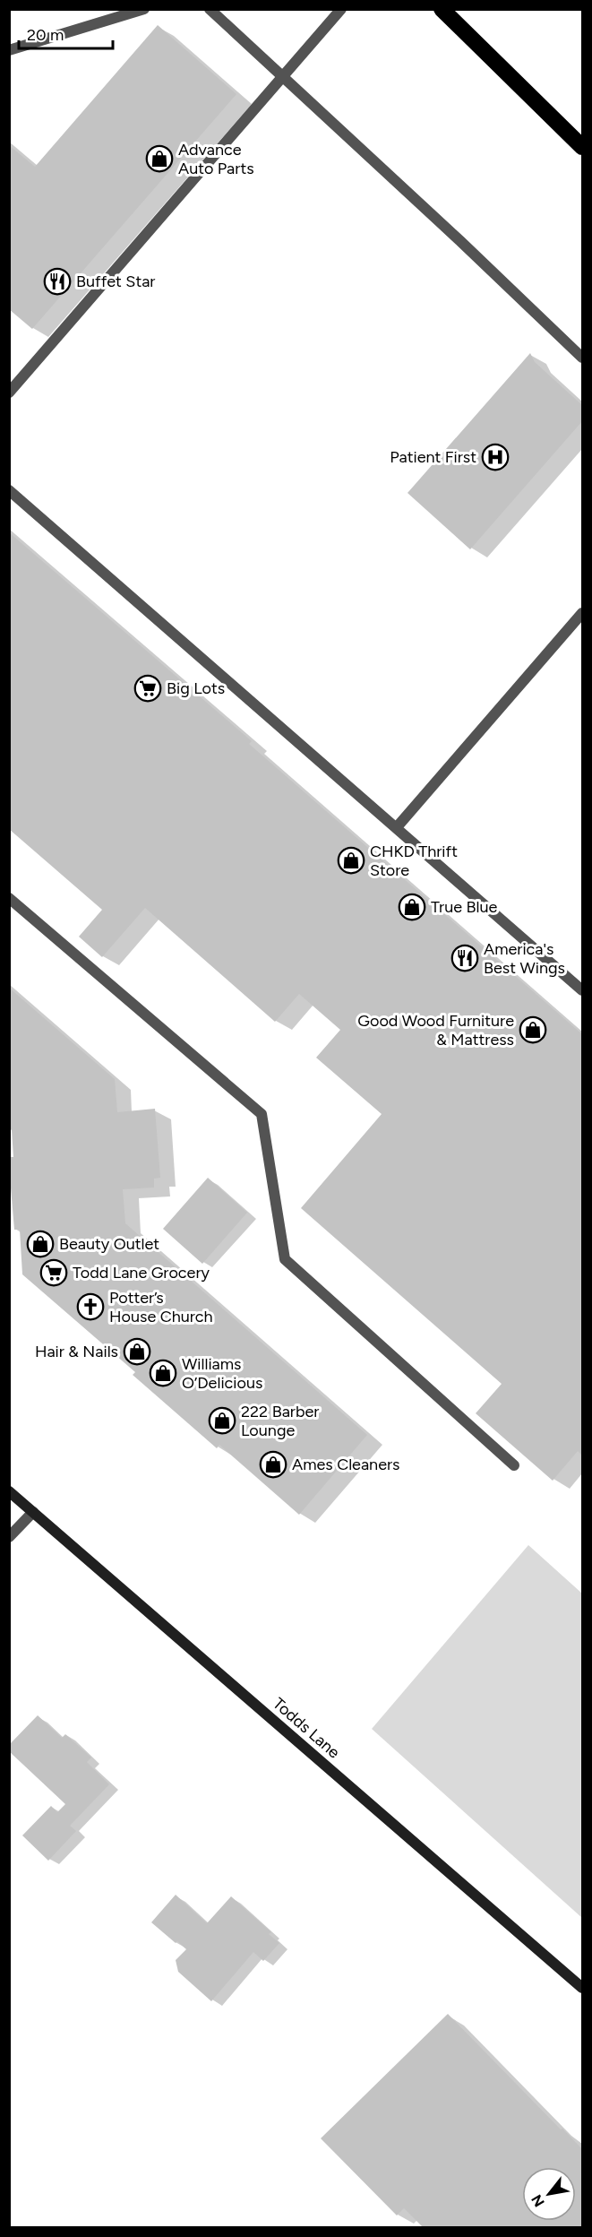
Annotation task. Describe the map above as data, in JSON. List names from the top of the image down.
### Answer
{
  "streets": {
    "main road": ["Todds Lane"]
  },
  "places": {
    "shop": [
      "Advance Auto Parts",
      "CHKD Thrift Store",
      "True Blue",
      "Good Wood Furniture & Mattress",
      "Beauty Outlet",
      "Hair & Nails",
      "Williams O’Delicious",
      "222 Barber Lounge",
      "Ames Cleaners"
    ],
    "restaurant": ["Buffet Star", "America's Best Wings"],
    "hospital": ["Patient First"],
    "supermarket": ["Big Lots", "Todd Lane Grocery"],
    "church": ["Potter’s House Church"]
  },
  "scale_bar": "20 m",
  "north": "bottom left"
}
